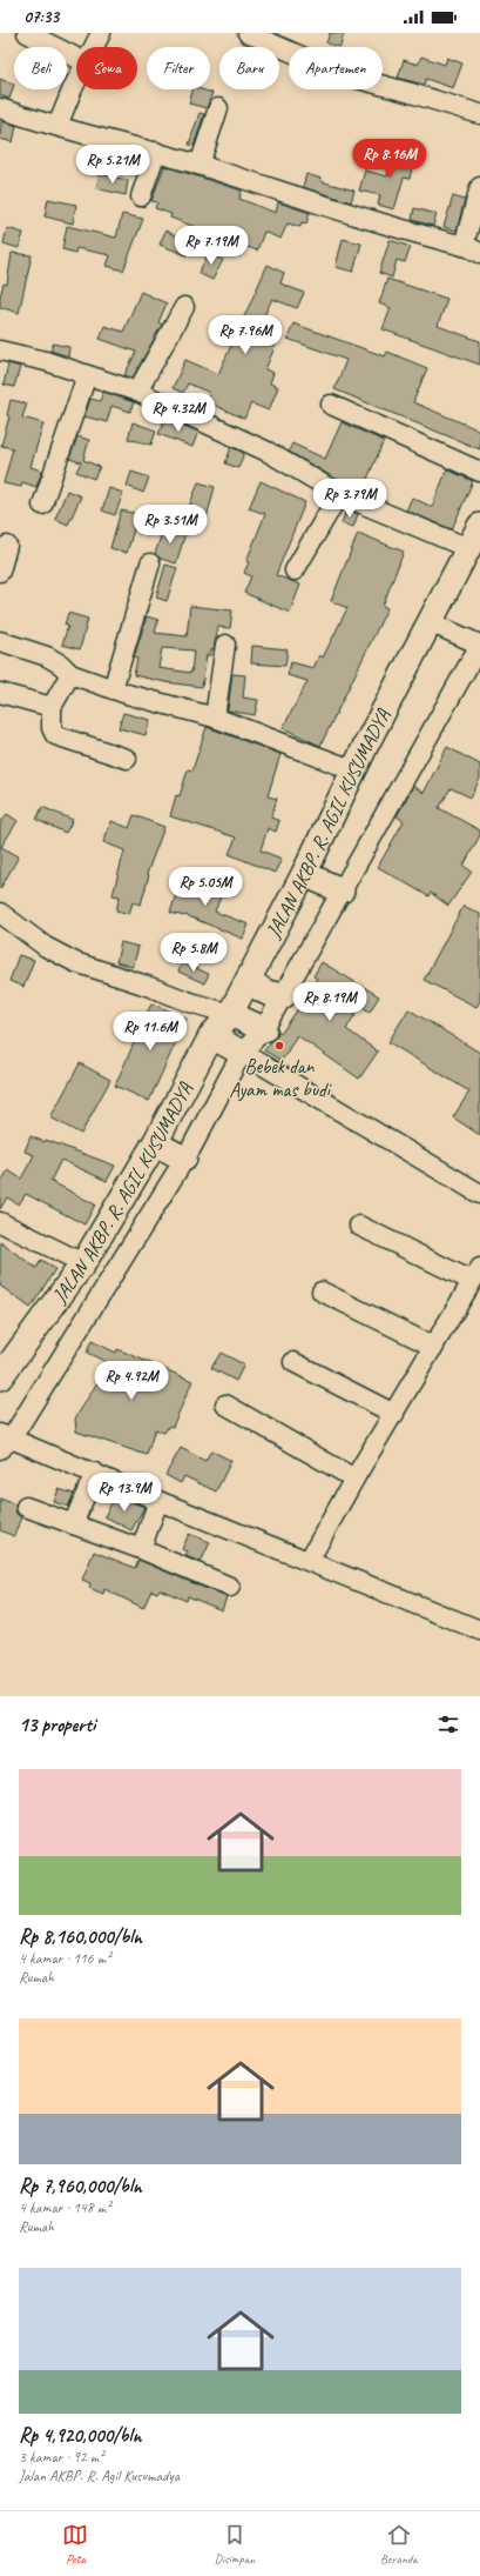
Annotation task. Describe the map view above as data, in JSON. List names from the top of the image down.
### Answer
{
  "streets": {
    "main road": ["JALAN AKBP. R. AGIL KUSUMADYA"]
  },
  "places": ["Bebek dan Ayam mas budi"],
  "page": {
    "status": "07:33",
    "chip": [
      "Beli",
      "Sewa",
      "Filter",
      "Baru",
      "Apartemen"
    ],
    "price": [
      "Rp 8.16M",
      "Rp 5.21M",
      "Rp 7.19M",
      "Rp 7.96M",
      "Rp 4.32M",
      "Rp 3.79M",
      "Rp 3.51M",
      "Rp 5.05M",
      "Rp 5.8M",
      "Rp 8.19M",
      "Rp 11.6M",
      "Rp 4.92M",
      "Rp 13.9M"
    ],
    "heading": "13 properti",
    "list": [
      {
        "name": "Rp 8,160,000/bln",
        "note": "4 kamar · 116 m² · Rumah"
      },
      {
        "name": "Rp 7,960,000/bln",
        "note": "4 kamar · 148 m² · Rumah"
      },
      {
        "name": "Rp 4,920,000/bln",
        "note": "3 kamar · 92 m² · Jalan AKBP. R. Agil Kusumadya"
      }
    ],
    "tabs": ["Peta", "Disimpan", "Beranda"]
  }
}
